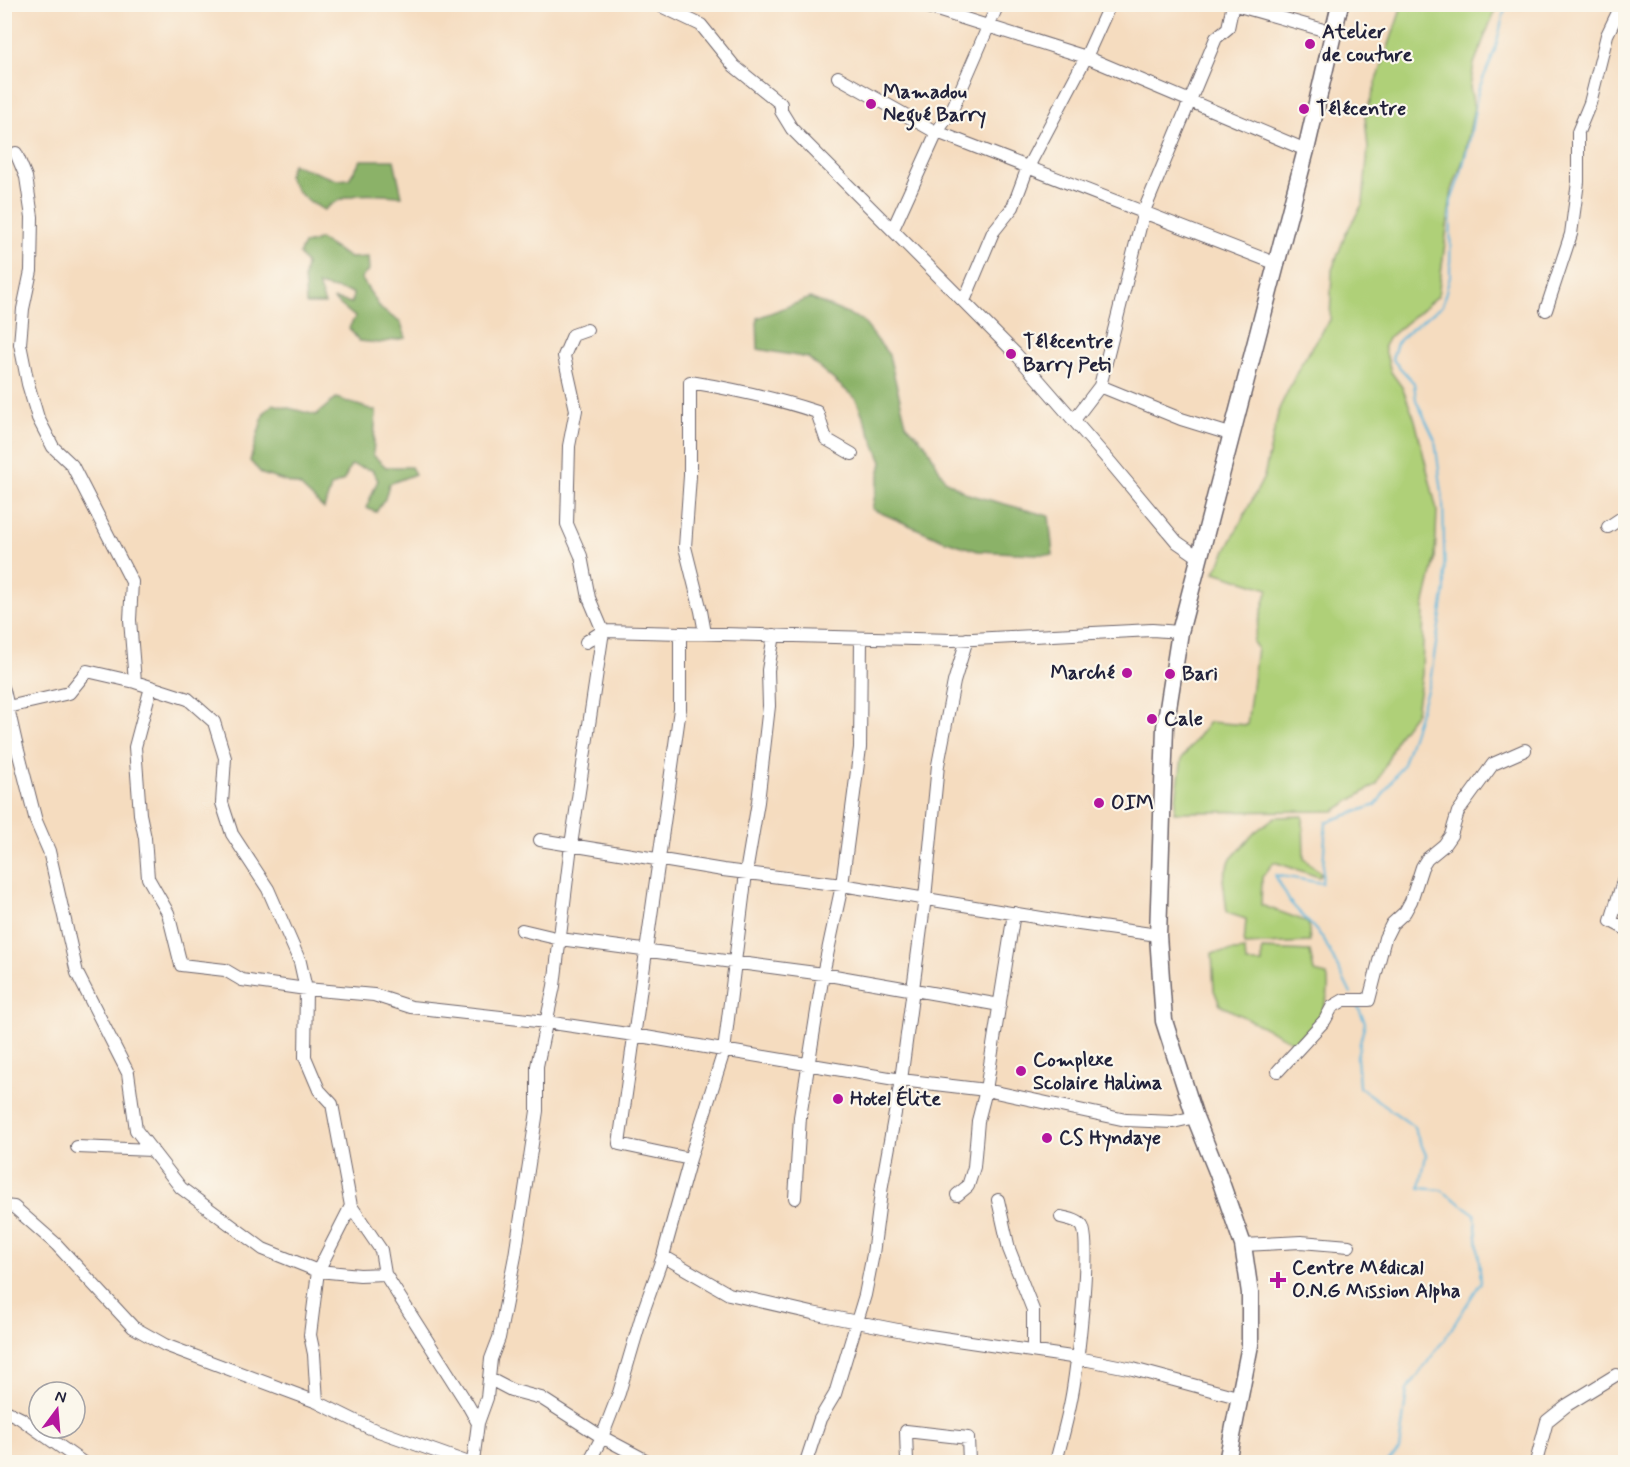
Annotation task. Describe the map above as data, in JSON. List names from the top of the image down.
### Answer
{
  "places": {
    "other": [
      "Atelier de couture",
      "Mamadou Negué Barry",
      "Télécentre",
      "Télécentre Barry Peti",
      "Marché",
      "Bari",
      "Cale",
      "OIM",
      "Complexe Scolaire Halima",
      "Hotel Élite",
      "CS Hyndaye"
    ],
    "health": ["Centre Médical O.N.G Mission Alpha"]
  },
  "north": "top"
}
